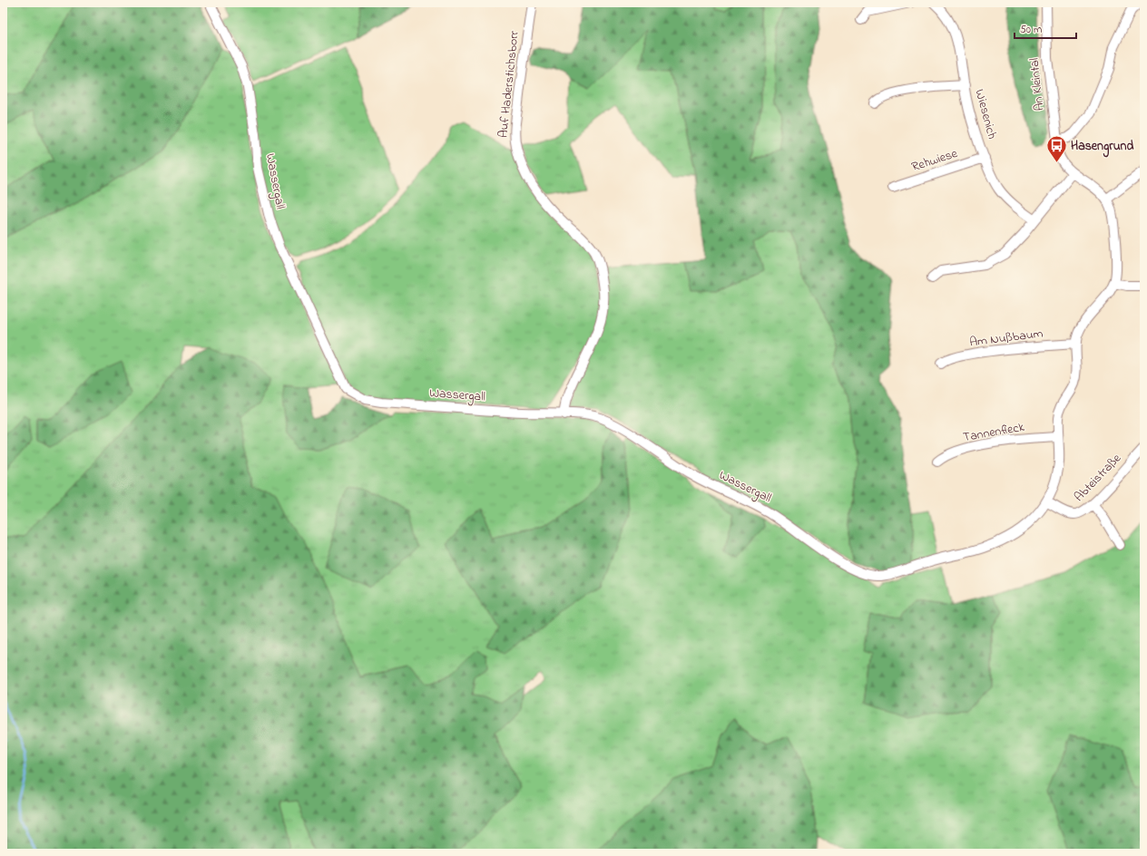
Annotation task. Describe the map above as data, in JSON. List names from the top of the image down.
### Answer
{
  "streets": {
    "street": [
      "Auf Haderstichsborr",
      "An Kleintal",
      "Wiesenich",
      "Rehwiese",
      "Wassergall",
      "Am Nußbaum",
      "Tannenfleck",
      "Abteistraße"
    ]
  },
  "crossings": [
    ["Auf Haderstichsborr", "Wassergall"],
    ["Wiesenich", "Rehwiese"],
    ["Wassergall", "Am Nußbaum"],
    ["Wassergall", "Tannenfleck"],
    ["Wassergall", "Abteistraße"]
  ],
  "places": {
    "bus stop": ["Hasengrund"]
  },
  "scale_bar": "50 m"
}
